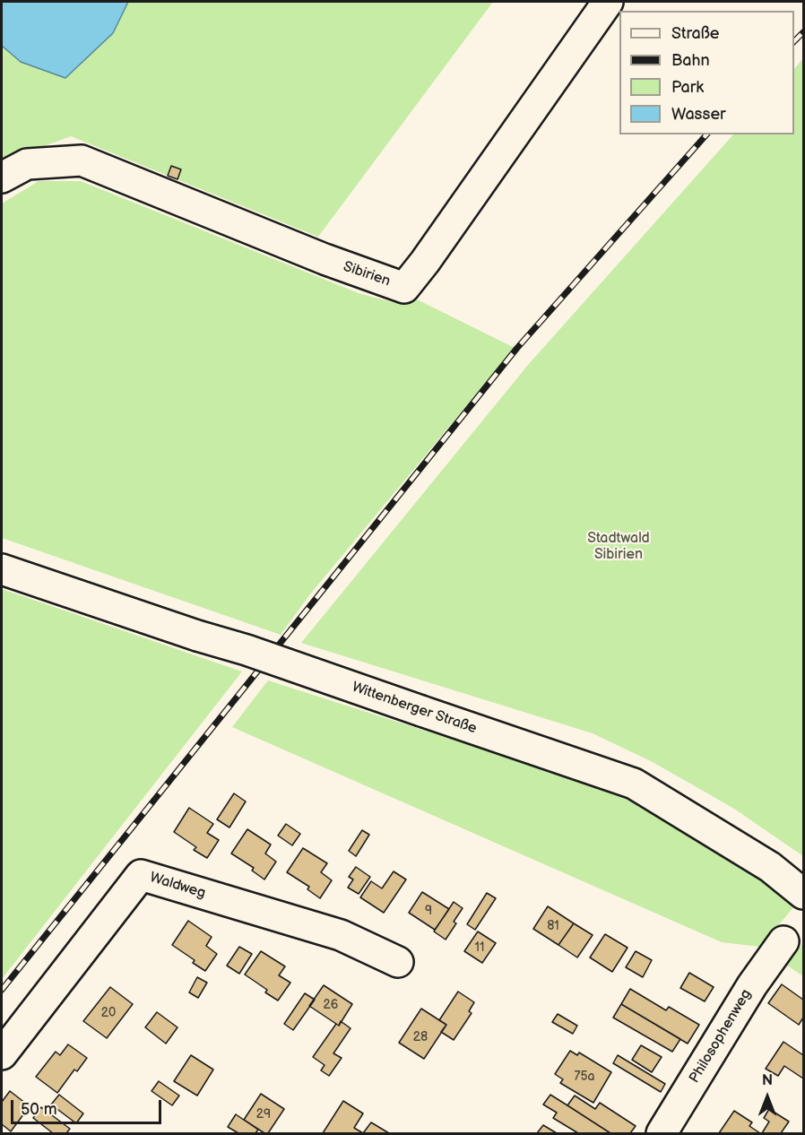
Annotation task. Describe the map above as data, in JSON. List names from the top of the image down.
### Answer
{
  "streets": {
    "street": [
      "Sibirien",
      "Wittenberger Straße",
      "Waldweg",
      "Philosophenweg"
    ]
  },
  "parks": ["Stadtwald Sibirien"],
  "house_numbers": [
    "9",
    "81",
    "11",
    "26",
    "20",
    "28",
    "75a",
    "29"
  ],
  "legend": [
    "Straße",
    "Bahn",
    "Park",
    "Wasser"
  ],
  "scale_bar": "50 m",
  "north": "top"
}
